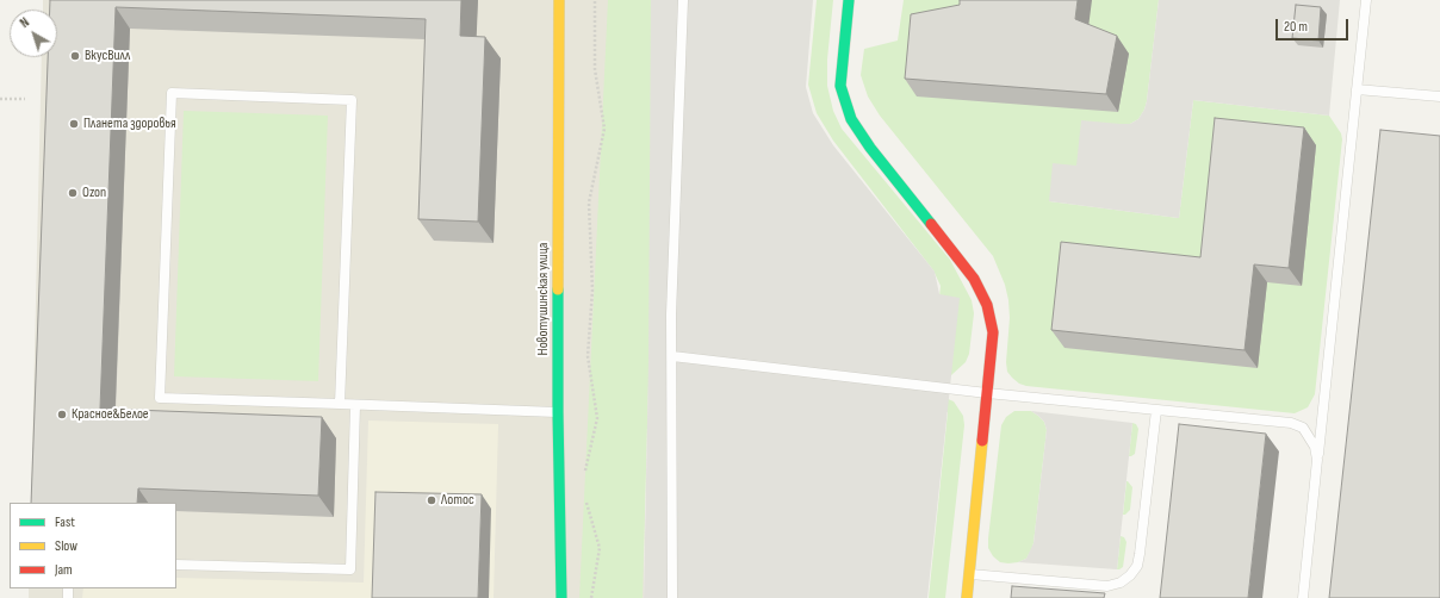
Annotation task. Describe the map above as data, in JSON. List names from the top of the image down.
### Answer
{
  "streets": {
    "street": ["Новотушинская улица"]
  },
  "places": [
    "ВкусВилл",
    "Планета здоровья",
    "Ozon",
    "Красное&Белое",
    "Лотос"
  ],
  "legend": ["Fast", "Slow", "Jam"],
  "scale_bar": "20 m",
  "north": "top left"
}
